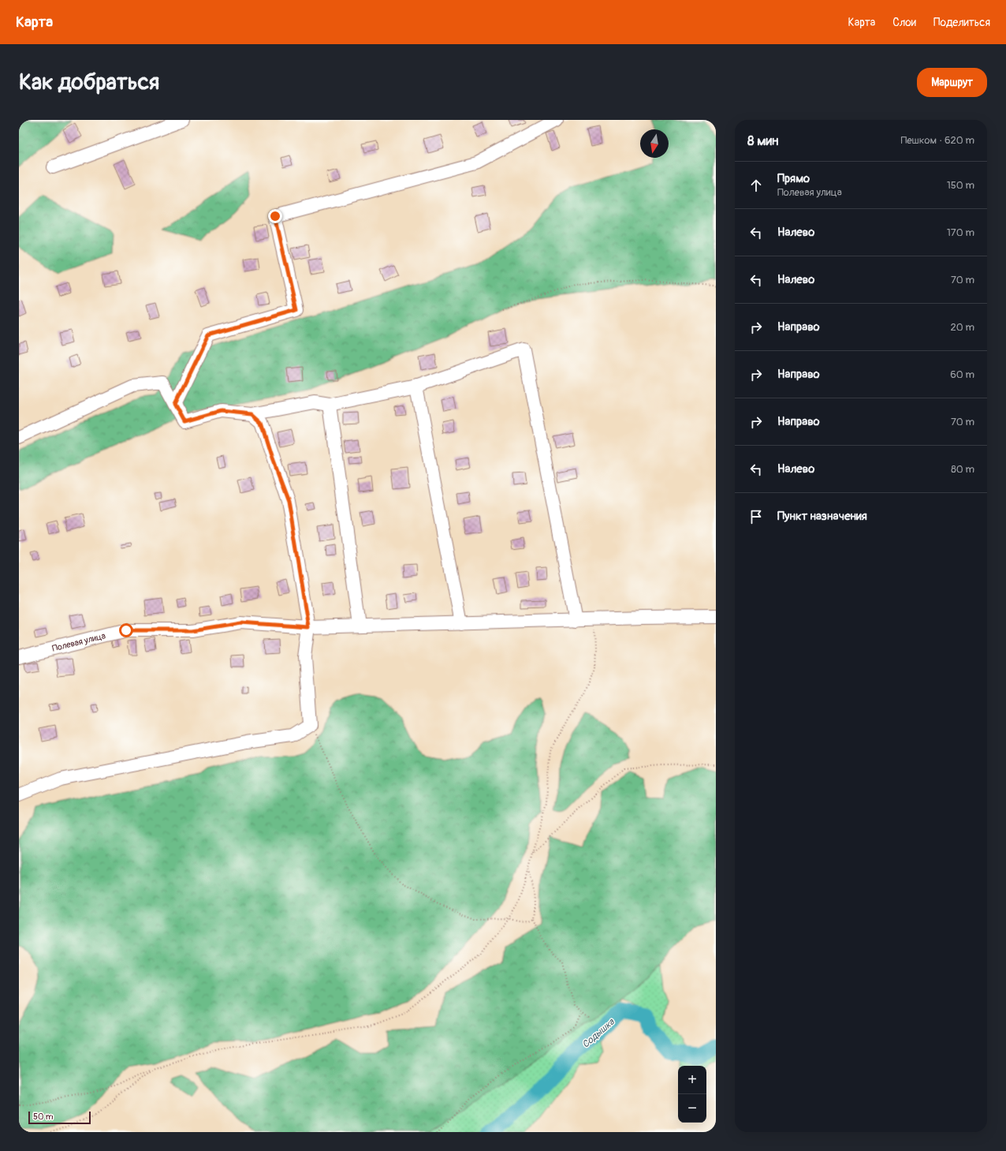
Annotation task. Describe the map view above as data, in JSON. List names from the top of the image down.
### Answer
{
  "streets": {
    "street": ["Полевая улица"]
  },
  "water": ["Содышка"],
  "scale_bar": "50 m",
  "north": "bottom",
  "page": {
    "header": "Карта",
    "nav": ["Карта", "Слои", "Поделиться"],
    "buttons": "Маршрут",
    "title": "Как добраться",
    "heading": ["8 мин", "Пешком · 620 m"],
    "list": [
      ["Прямо", "Полевая улица", "150 m"],
      ["Налево", "170 m"],
      ["Налево", "70 m"],
      ["Направо", "20 m"],
      ["Направо", "60 m"],
      ["Направо", "70 m"],
      ["Налево", "80 m"],
      "Пункт назначения"
    ],
    "map_buttons": ["+", "−"],
    "scale": "50 m"
  }
}
